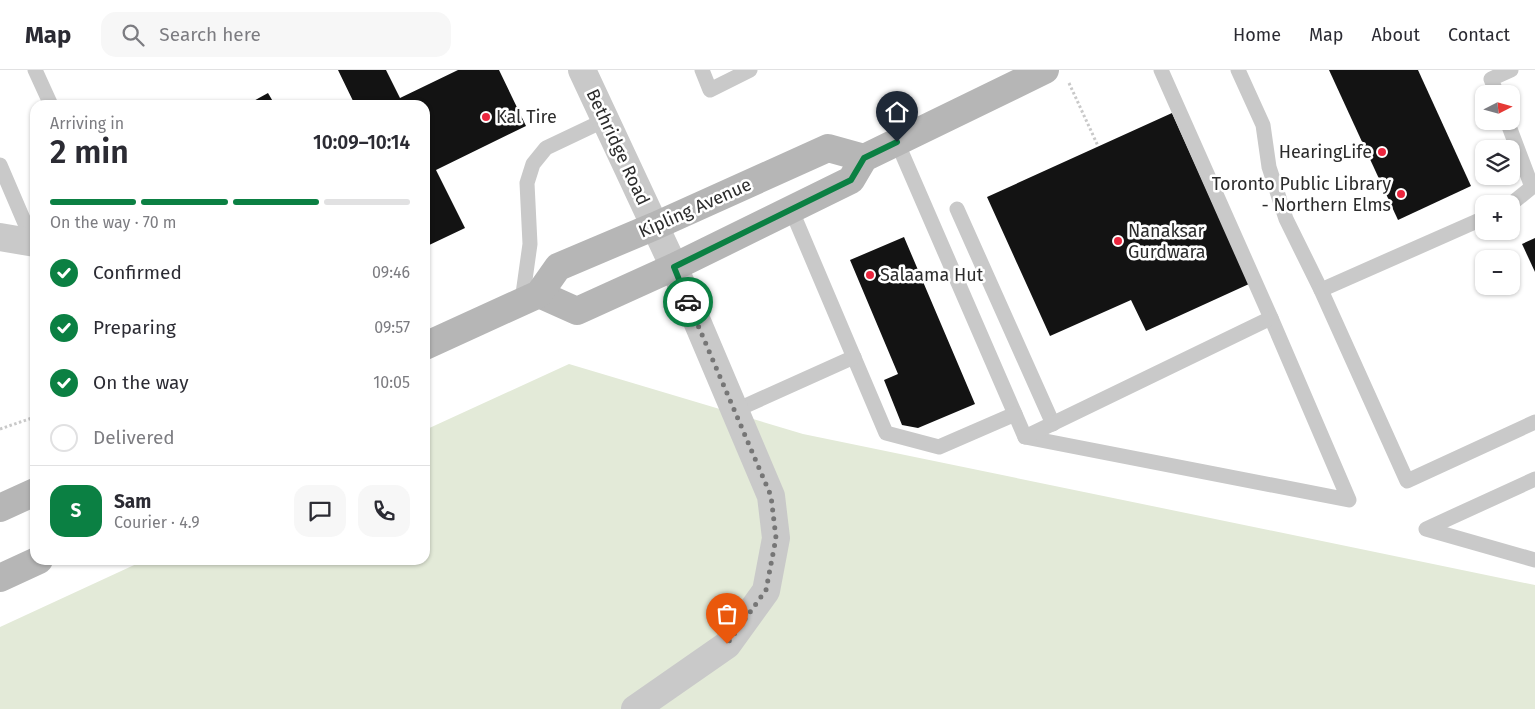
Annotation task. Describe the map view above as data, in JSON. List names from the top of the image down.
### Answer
{
  "streets": {
    "main road": ["Kipling Avenue"],
    "street": ["Bethridge Road"]
  },
  "crossings": [
    ["Bethridge Road", "Kipling Avenue"]
  ],
  "places": [
    "Kal Tire",
    "HearingLife",
    "Toronto Public Library - Northern Elms",
    "Nanaksar Gurdwara",
    "Salaama Hut"
  ],
  "north": "right",
  "page": {
    "header": "Map",
    "search": "Search here",
    "nav": [
      "Home",
      "Map",
      "About",
      "Contact"
    ],
    "map_buttons": ["+", "−"],
    "heading": ["2 min", "Arriving in", "10:09–10:14"],
    "panel": ["Sam", "Courier · 4.9"],
    "bar": "On the way · 70 m",
    "list": [
      ["Confirmed", "09:46"],
      ["Preparing", "09:57"],
      ["On the way", "10:05"],
      "Delivered"
    ],
    "round": "S"
  }
}
